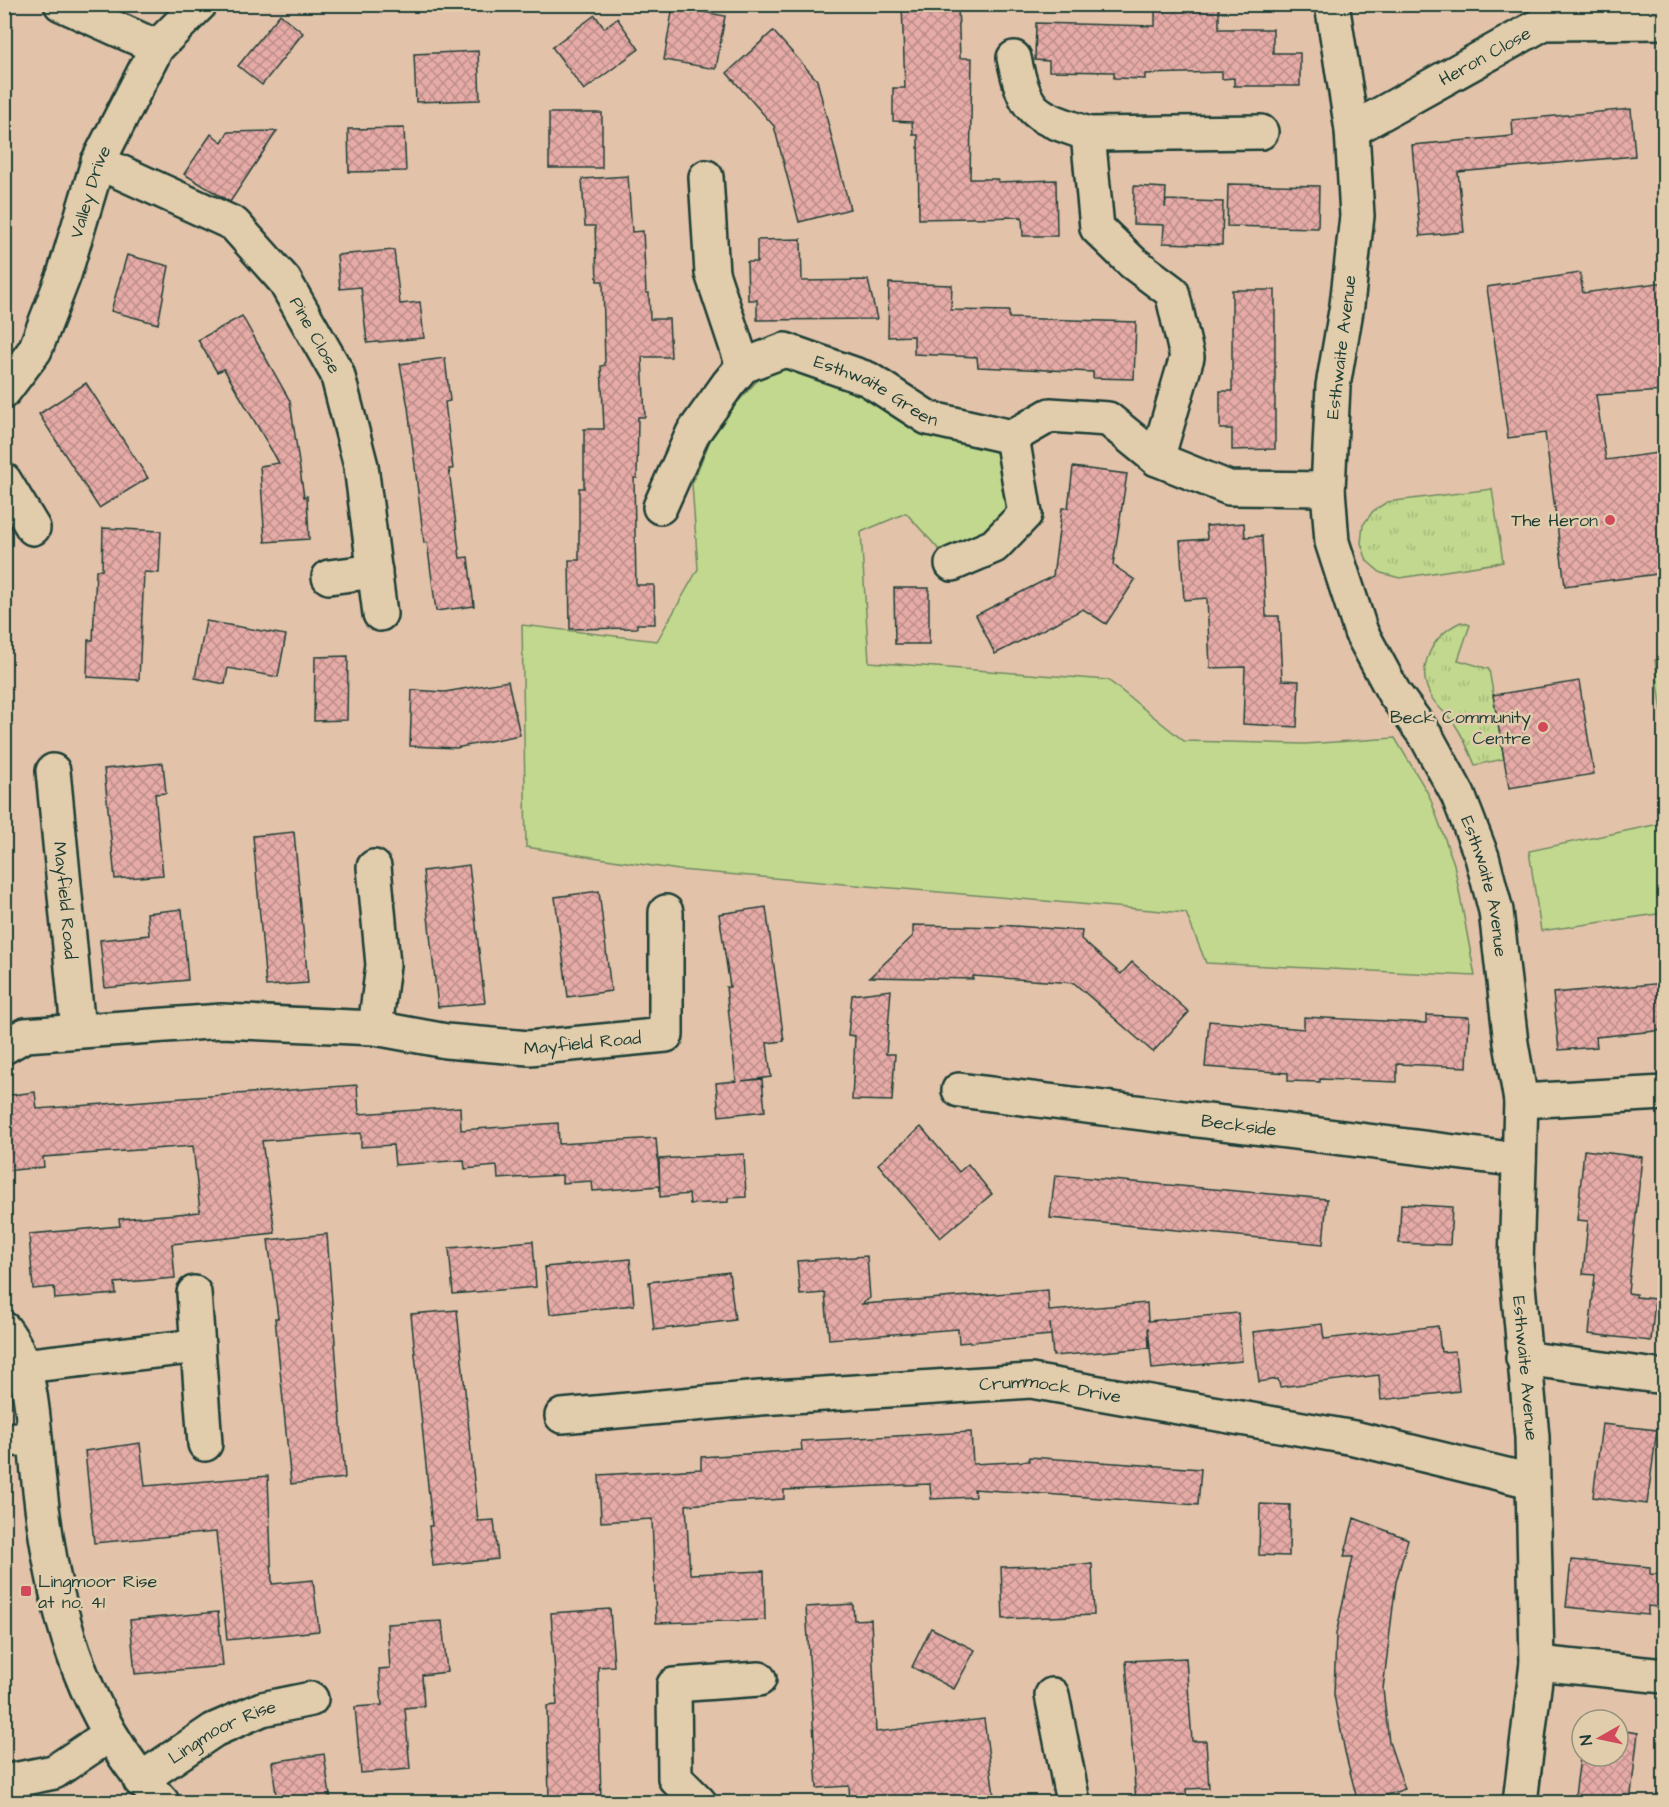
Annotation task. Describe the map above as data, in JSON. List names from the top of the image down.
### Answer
{
  "streets": {
    "street": [
      "Heron Close",
      "Valley Drive",
      "Pine Close",
      "Esthwaite Avenue",
      "Esthwaite Green",
      "Mayfield Road",
      "Beckside",
      "Crummock Drive",
      "Lingmoor Rise"
    ]
  },
  "crossings": [
    ["Heron Close", "Esthwaite Avenue"],
    ["Valley Drive", "Pine Close"],
    ["Esthwaite Avenue", "Beckside"],
    ["Esthwaite Avenue", "Crummock Drive"]
  ],
  "places": {
    "other": ["The Heron", "Beck Community Centre"],
    "transit": ["Lingmoor Rise at no. 41"]
  },
  "north": "left"
}
